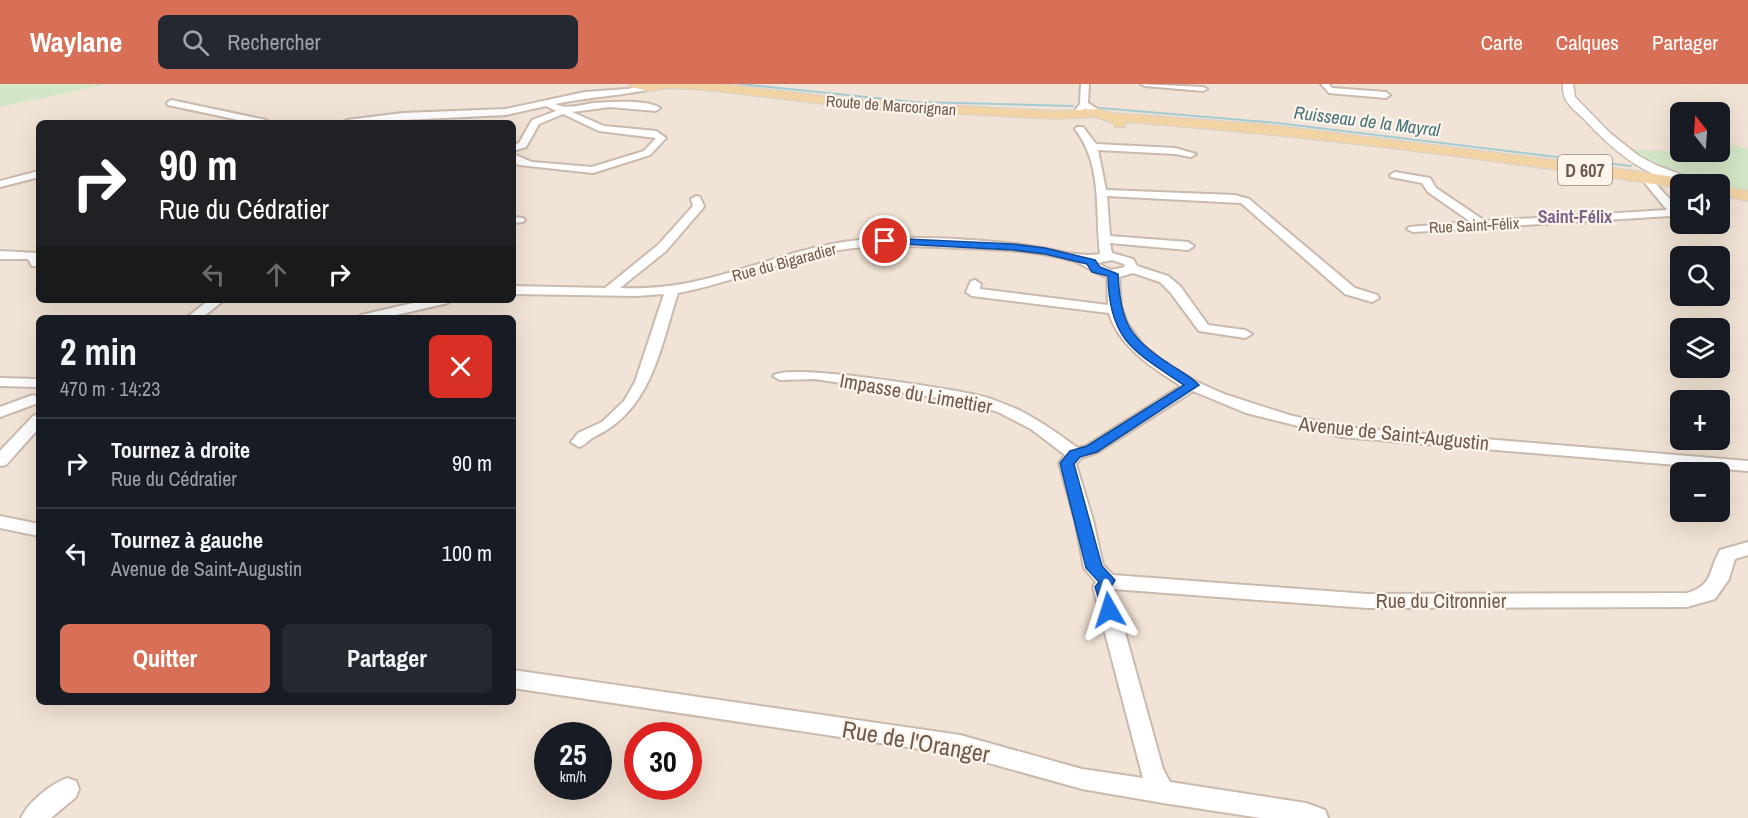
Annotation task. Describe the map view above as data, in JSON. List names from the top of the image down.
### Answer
{
  "streets": {
    "main road": ["Route de Marcorignan", "D 607"],
    "street": [
      "Rue Saint-Félix",
      "Rue du Bigaradier",
      "Impasse du Limettier",
      "Avenue de Saint-Augustin",
      "Rue du Citronnier",
      "Rue de l'Oranger"
    ]
  },
  "crossings": [
    ["D 607", "Rue Saint-Félix"],
    ["Rue du Bigaradier", "Avenue de Saint-Augustin"]
  ],
  "districts": ["Saint-Félix"],
  "water": ["Ruisseau de la Mayral"],
  "north": "top",
  "page": {
    "header": "Waylane",
    "search": "Rechercher",
    "nav": ["Carte", "Calques", "Partager"],
    "map_buttons": ["+", "−"],
    "turn": ["90 m", "Rue du Cédratier"],
    "heading": ["2 min", "470 m · 14:23"],
    "list": [
      {
        "name": "Tournez à droite",
        "note": "Rue du Cédratier",
        "value": "90 m"
      },
      {
        "name": "Tournez à gauche",
        "note": "Avenue de Saint-Augustin",
        "value": "100 m"
      }
    ],
    "buttons": ["Quitter", "Partager"],
    "speed": "25 km/h",
    "limit": "30"
  }
}
